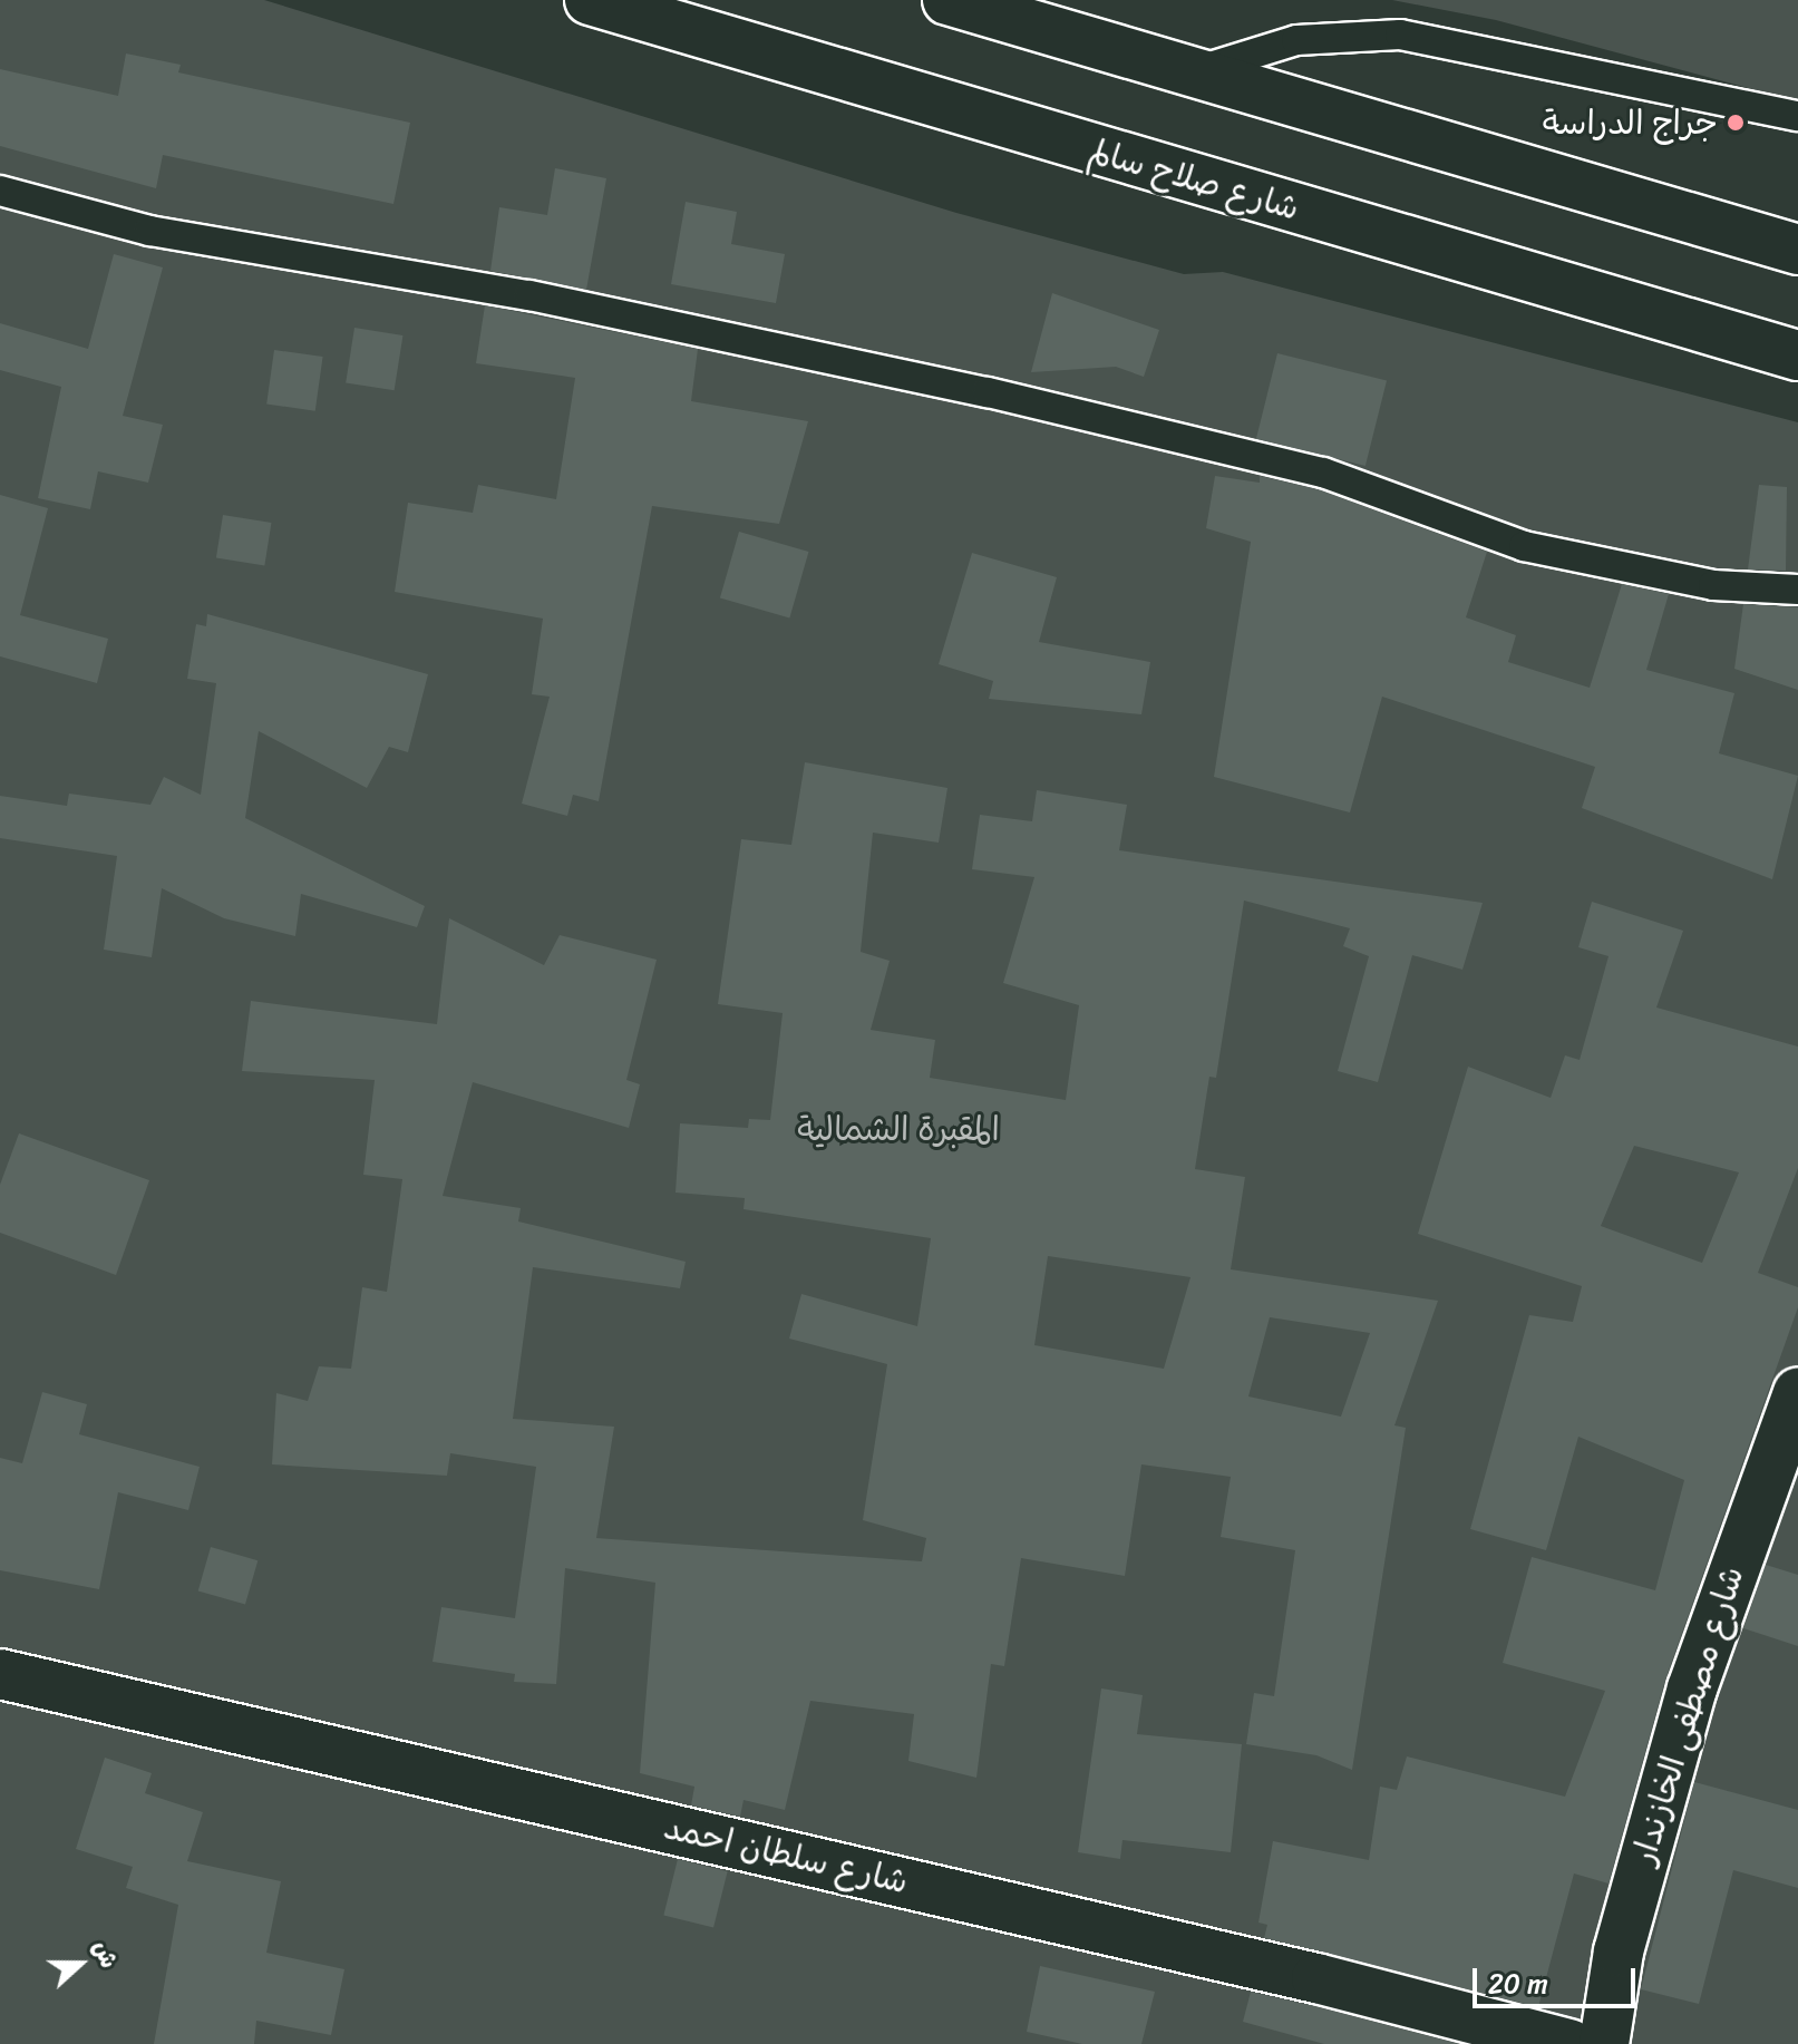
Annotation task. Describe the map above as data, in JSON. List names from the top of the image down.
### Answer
{
  "streets": {
    "main road": ["شارع صلاح سالم", "شارع مصطفى الخازندار", "شارع سلطان احمد"]
  },
  "parks": ["المقبرة الشمالية"],
  "places": ["جراج الدراسة"],
  "scale_bar": "20 m",
  "north": "right"
}
